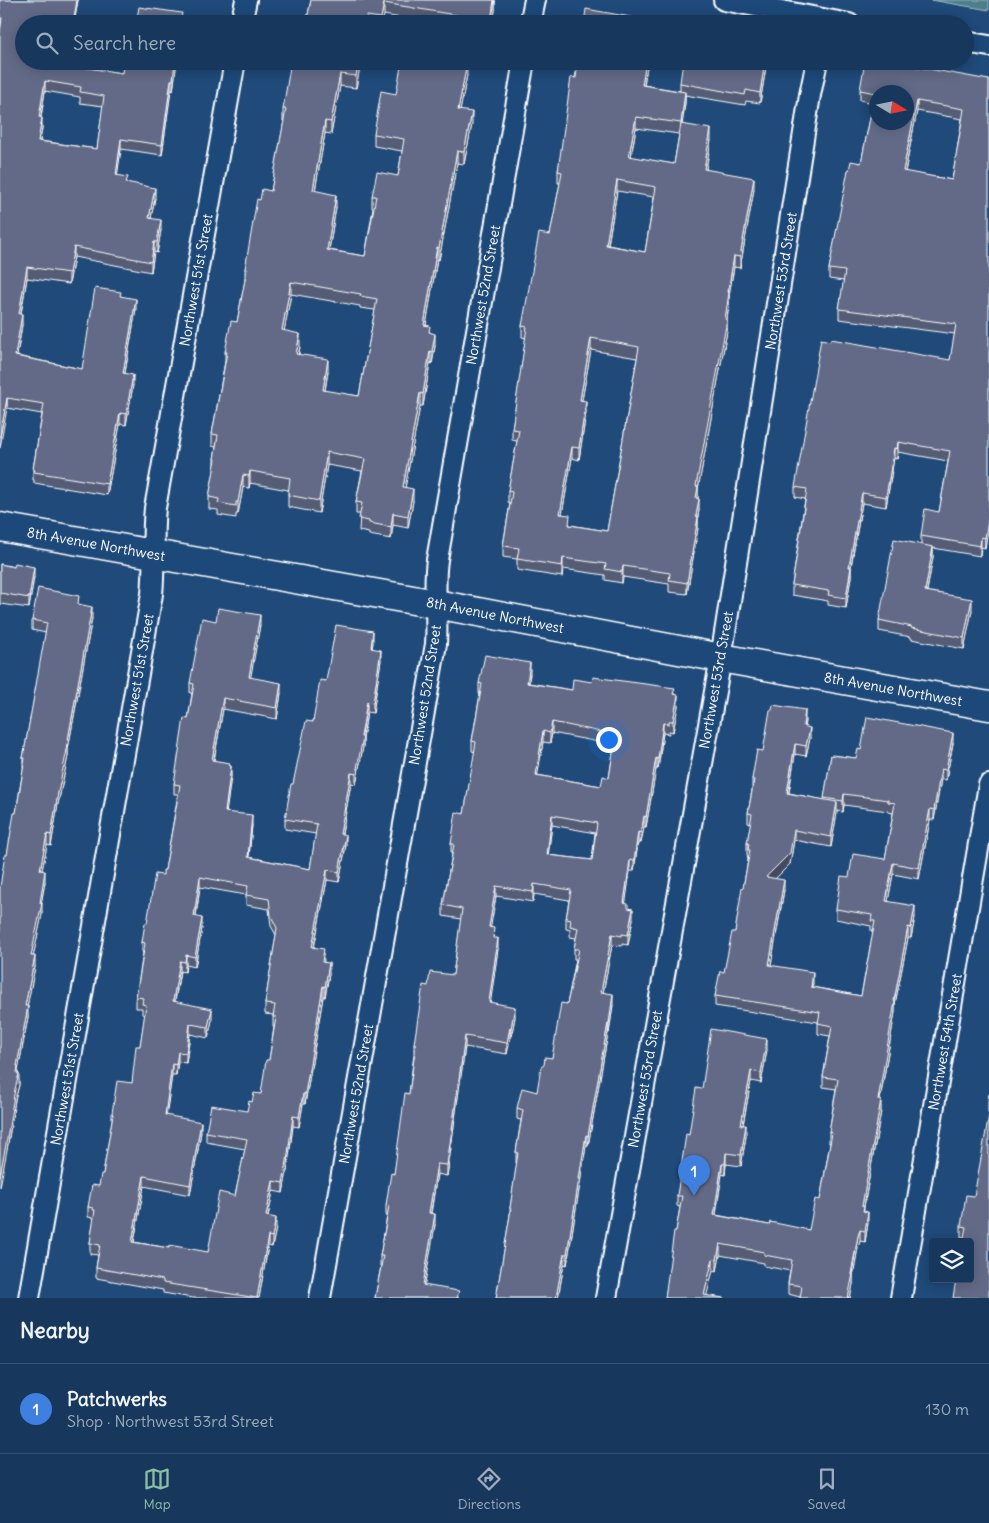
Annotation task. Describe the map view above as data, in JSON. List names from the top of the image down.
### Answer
{
  "streets": {
    "main road": ["8th Avenue Northwest"],
    "street": [
      "Northwest 51st Street",
      "Northwest 53rd Street",
      "Northwest 52nd Street",
      "Northwest 54th Street"
    ]
  },
  "crossings": [
    ["Northwest 51st Street", "8th Avenue Northwest"],
    ["Northwest 53rd Street", "8th Avenue Northwest"],
    ["Northwest 52nd Street", "8th Avenue Northwest"]
  ],
  "north": "right",
  "page": {
    "search": "Search here",
    "pins": "1",
    "heading": "Nearby",
    "list": [
      {
        "mark": "1",
        "name": "Patchwerks",
        "note": "Shop · Northwest 53rd Street",
        "value": "130 m"
      }
    ],
    "nav": ["Map", "Directions", "Saved"]
  }
}
